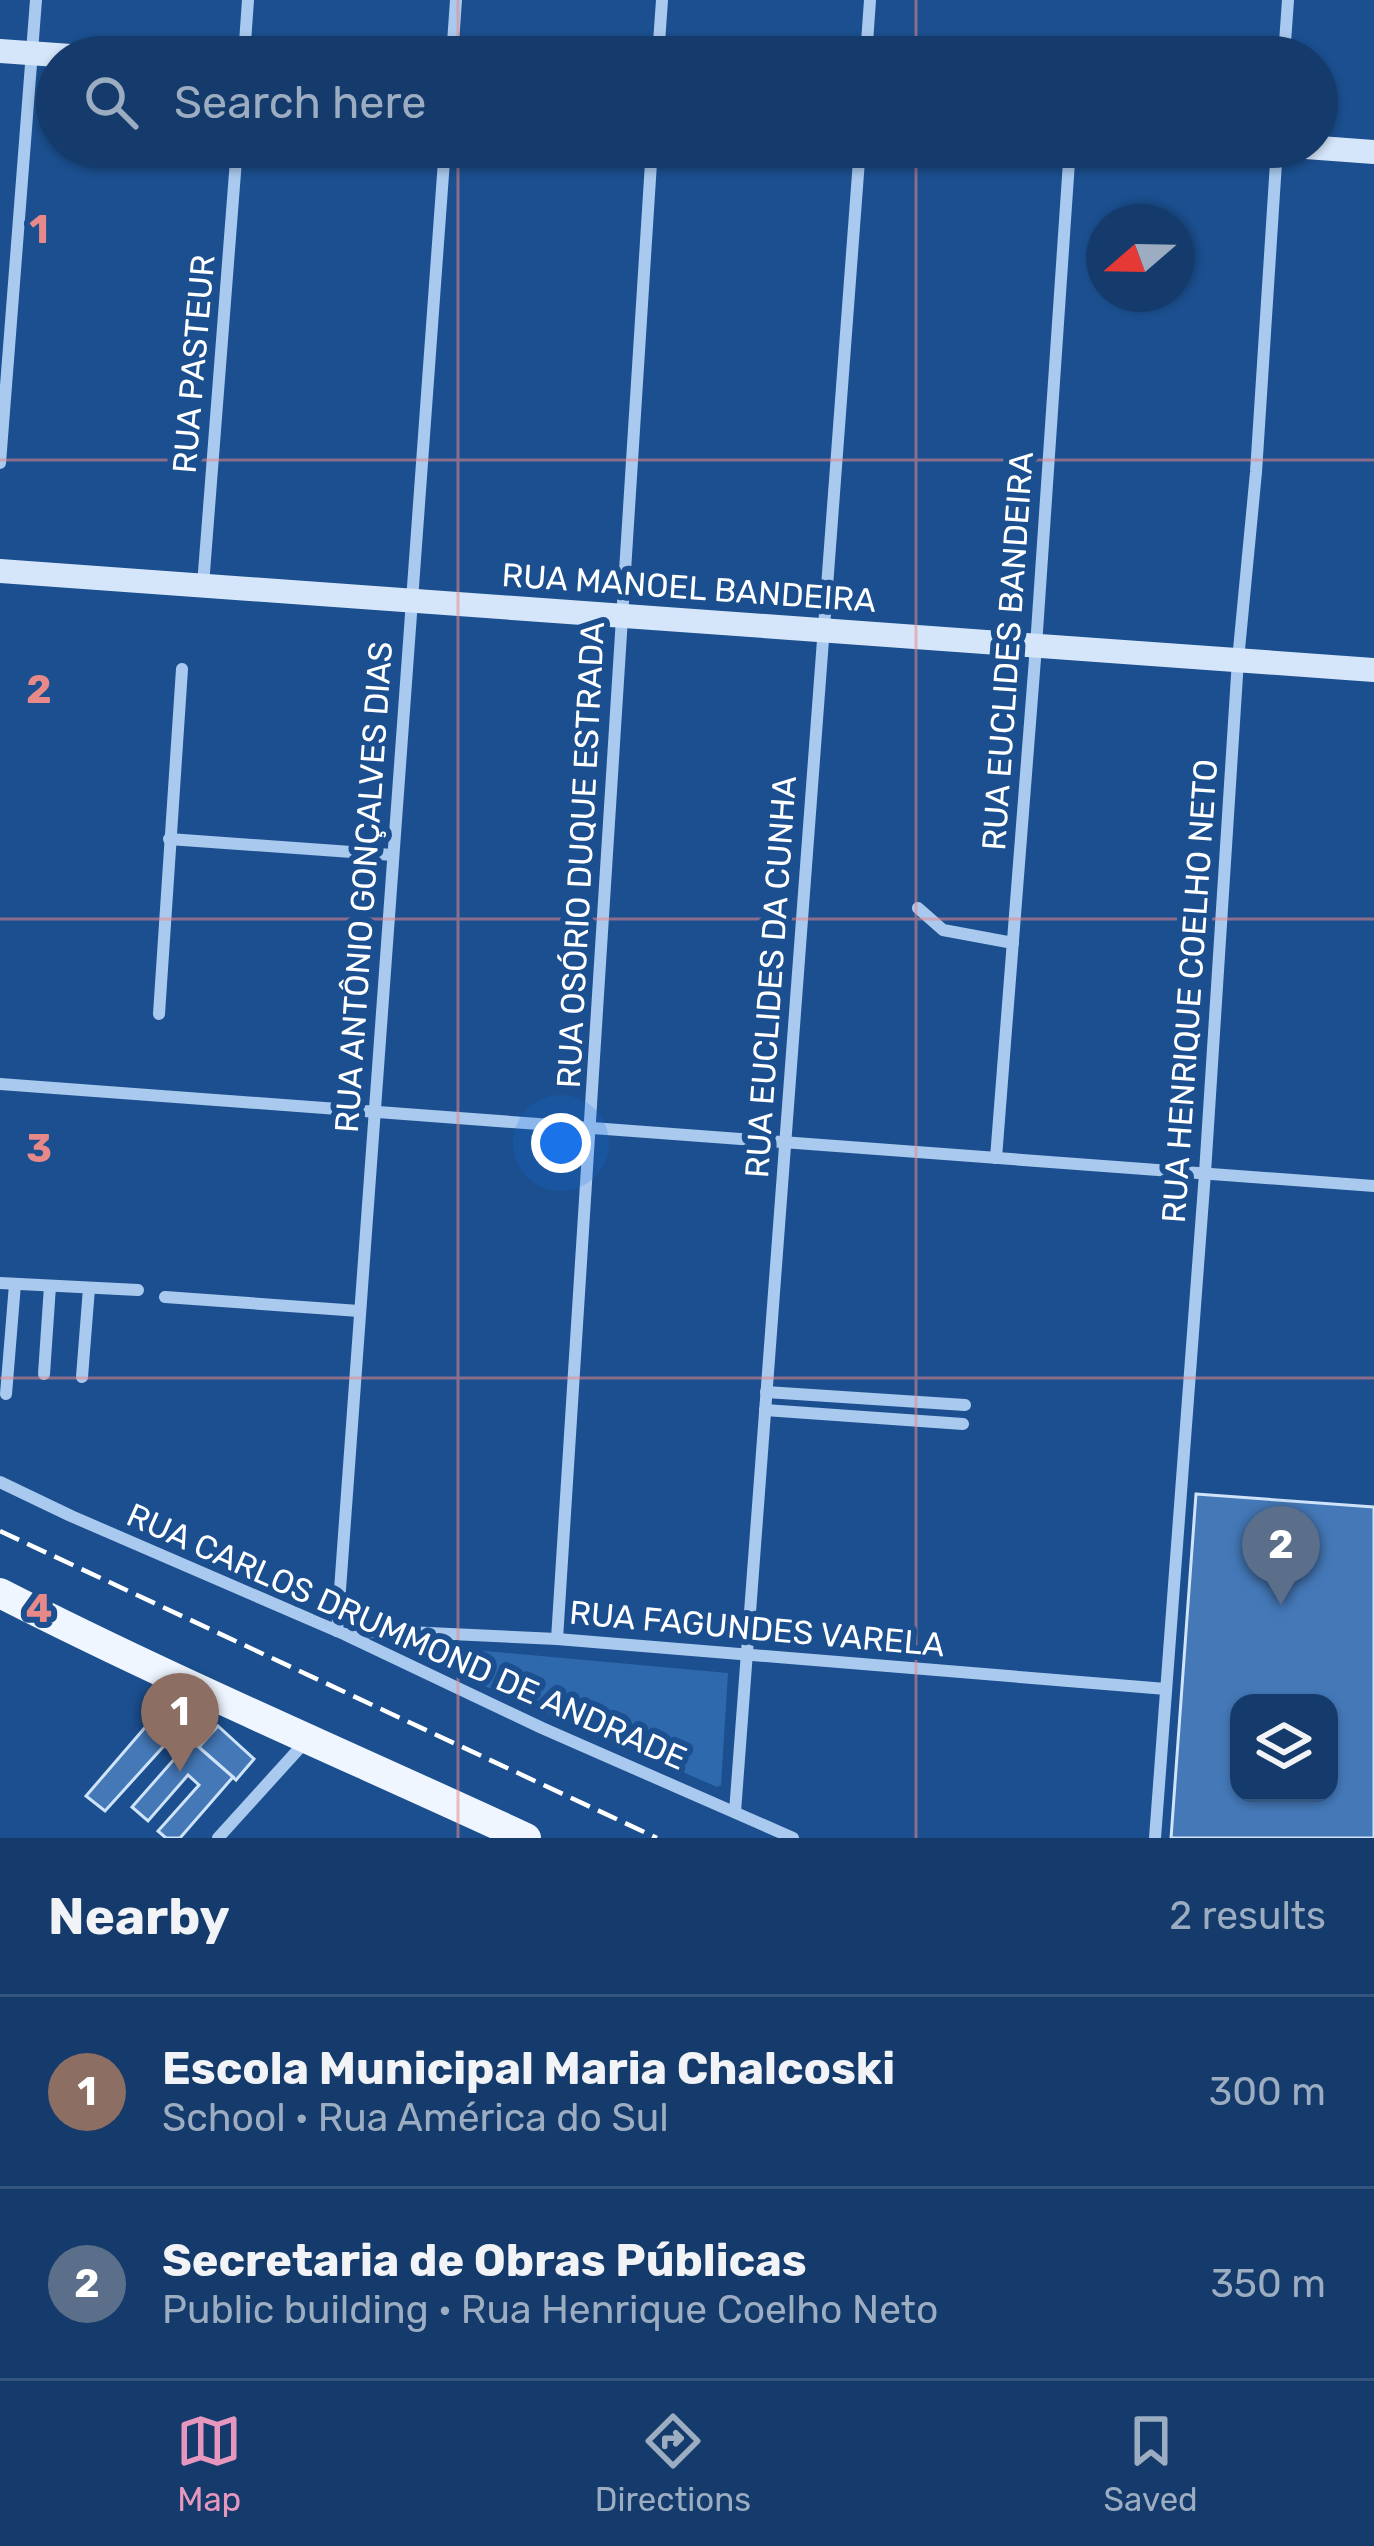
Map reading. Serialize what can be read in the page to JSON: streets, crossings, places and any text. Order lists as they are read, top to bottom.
{
  "streets": {
    "street": [
      "RUA PASTEUR",
      "RUA MANOEL BANDEIRA",
      "RUA EUCLIDES BANDEIRA",
      "RUA OSÓRIO DUQUE ESTRADA",
      "RUA ANTÔNIO GONÇALVES DIAS",
      "RUA EUCLIDES DA CUNHA",
      "RUA HENRIQUE COELHO NETO",
      "RUA FAGUNDES VARELA",
      "RUA CARLOS DRUMMOND DE ANDRADE"
    ]
  },
  "crossings": [
    ["RUA PASTEUR", "RUA MANOEL BANDEIRA"],
    ["RUA MANOEL BANDEIRA", "RUA EUCLIDES BANDEIRA"],
    ["RUA MANOEL BANDEIRA", "RUA OSÓRIO DUQUE ESTRADA"],
    ["RUA MANOEL BANDEIRA", "RUA ANTÔNIO GONÇALVES DIAS"],
    ["RUA MANOEL BANDEIRA", "RUA EUCLIDES DA CUNHA"],
    ["RUA MANOEL BANDEIRA", "RUA HENRIQUE COELHO NETO"],
    ["RUA OSÓRIO DUQUE ESTRADA", "RUA FAGUNDES VARELA"],
    ["RUA ANTÔNIO GONÇALVES DIAS", "RUA FAGUNDES VARELA"],
    ["RUA ANTÔNIO GONÇALVES DIAS", "RUA CARLOS DRUMMOND DE ANDRADE"],
    ["RUA EUCLIDES DA CUNHA", "RUA FAGUNDES VARELA"],
    ["RUA EUCLIDES DA CUNHA", "RUA CARLOS DRUMMOND DE ANDRADE"],
    ["RUA HENRIQUE COELHO NETO", "RUA FAGUNDES VARELA"],
    ["RUA FAGUNDES VARELA", "RUA CARLOS DRUMMOND DE ANDRADE"]
  ],
  "north": "left",
  "page": {
    "search": "Search here",
    "pins": ["2", "1"],
    "heading": ["Nearby", "2 results"],
    "list": [
      {
        "mark": "1",
        "name": "Escola Municipal Maria Chalcoski",
        "note": "School · Rua América do Sul",
        "value": "300 m"
      },
      {
        "mark": "2",
        "name": "Secretaria de Obras Públicas",
        "note": "Public building · Rua Henrique Coelho Neto",
        "value": "350 m"
      }
    ],
    "nav": ["Map", "Directions", "Saved"]
  },
  "grid": {
    "rows": [
      "1",
      "2",
      "3",
      "4"
    ]
  }
}
